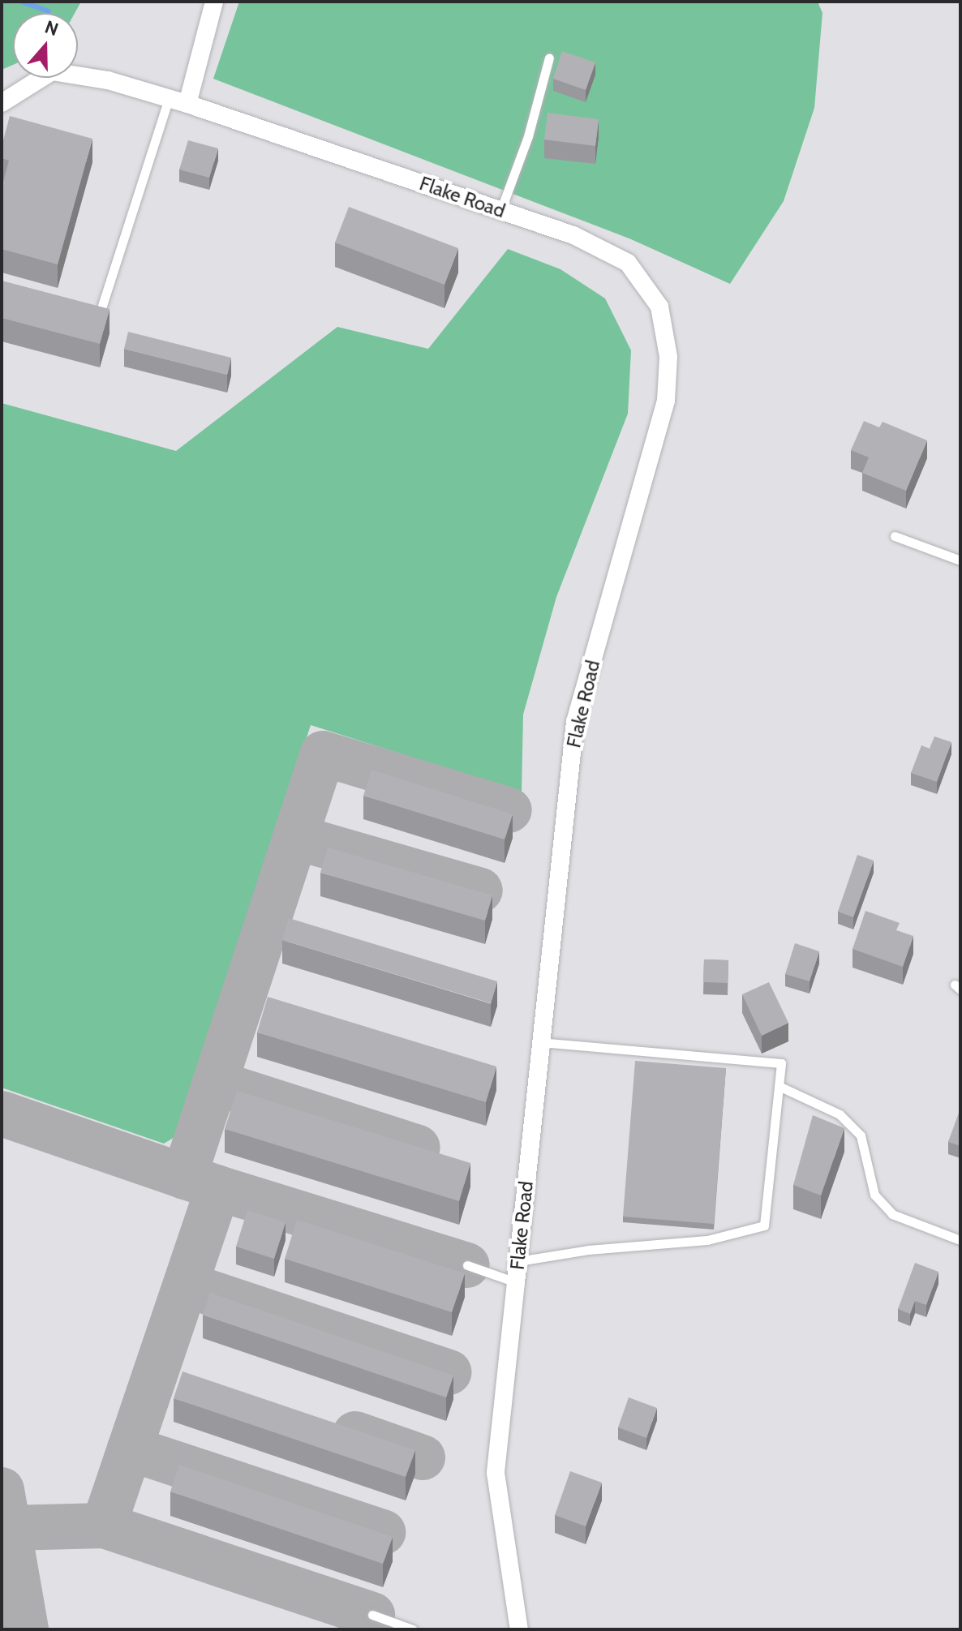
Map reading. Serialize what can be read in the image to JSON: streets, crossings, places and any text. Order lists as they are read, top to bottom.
{
  "streets": {
    "street": ["Flake Road"]
  },
  "north": "top"
}
